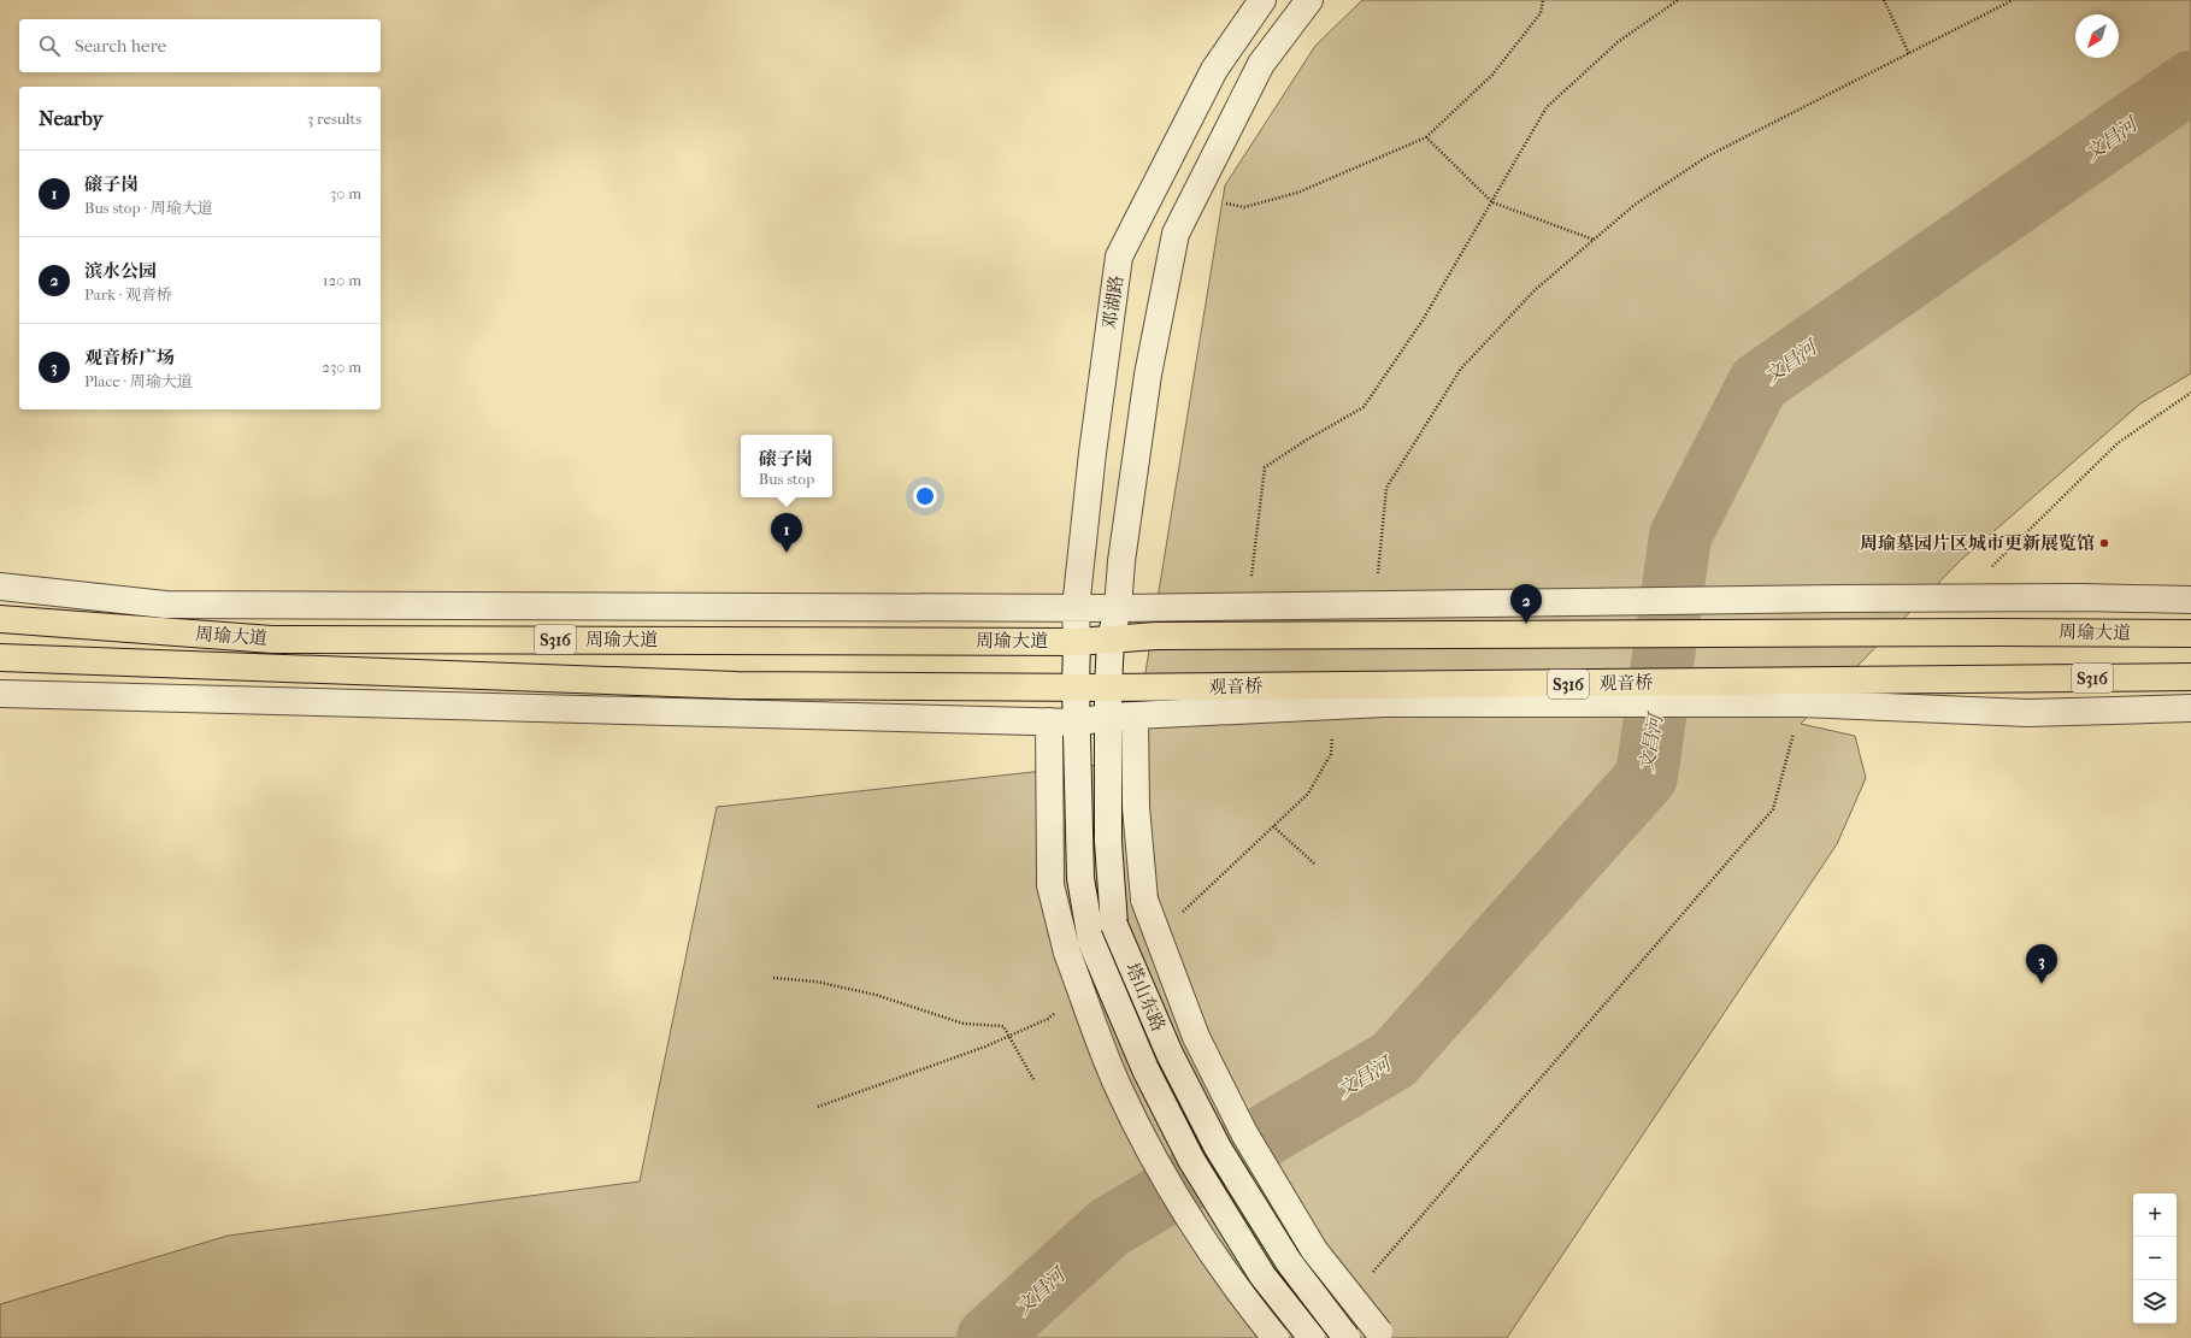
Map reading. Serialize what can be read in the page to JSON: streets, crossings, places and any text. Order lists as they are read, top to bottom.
{
  "streets": {
    "main road": ["周瑜大道", "S316", "观音桥"],
    "street": ["邓湖路", "塔山东路"]
  },
  "crossings": [
    ["邓湖路", "周瑜大道"],
    ["邓湖路", "塔山东路"],
    ["周瑜大道", "观音桥"],
    ["周瑜大道", "塔山东路"]
  ],
  "water": ["文昌河"],
  "places": ["周瑜墓园片区城市更新展览馆"],
  "north": "bottom left",
  "page": {
    "search": "Search here",
    "heading": ["Nearby", "3 results"],
    "list": [
      {
        "mark": "1",
        "name": "磙子岗",
        "note": "Bus stop · 周瑜大道",
        "value": "30 m"
      },
      {
        "mark": "2",
        "name": "滨水公园",
        "note": "Park · 观音桥",
        "value": "120 m"
      },
      {
        "mark": "3",
        "name": "观音桥广场",
        "note": "Place · 周瑜大道",
        "value": "230 m"
      }
    ],
    "popup": ["磙子岗", "Bus stop"],
    "pins": ["1", "2", "3"],
    "map_buttons": ["+", "−"]
  }
}
